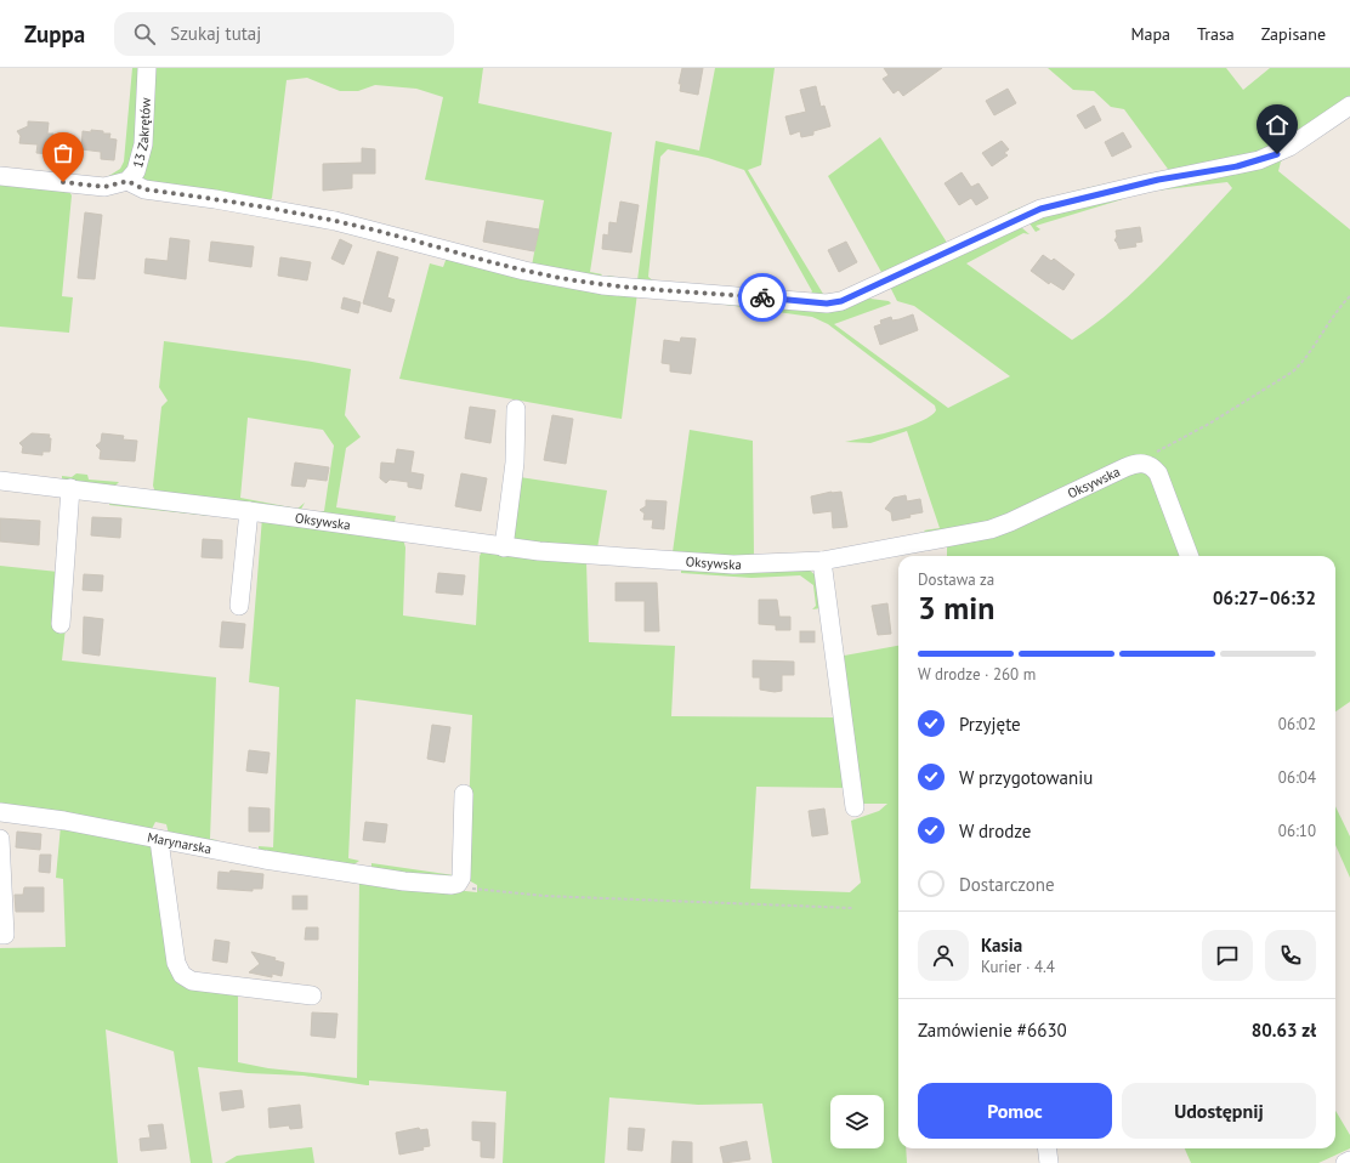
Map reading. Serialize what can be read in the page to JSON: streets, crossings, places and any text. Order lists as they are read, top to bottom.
{
  "streets": {
    "street": ["13 Zakrętów", "Oksywska", "Marynarska"]
  },
  "page": {
    "header": "Zuppa",
    "search": "Szukaj tutaj",
    "nav": ["Mapa", "Trasa", "Zapisane"],
    "heading": ["3 min", "Dostawa za", "06:27–06:32"],
    "panel": [
      "Kasia",
      "Kurier · 4.4",
      "Zamówienie #6630",
      "80.63 zł"
    ],
    "bar": "W drodze · 260 m",
    "list": [
      ["Przyjęte", "06:02"],
      ["W przygotowaniu", "06:04"],
      ["W drodze", "06:10"],
      "Dostarczone"
    ],
    "buttons": ["Pomoc", "Udostępnij"]
  }
}
